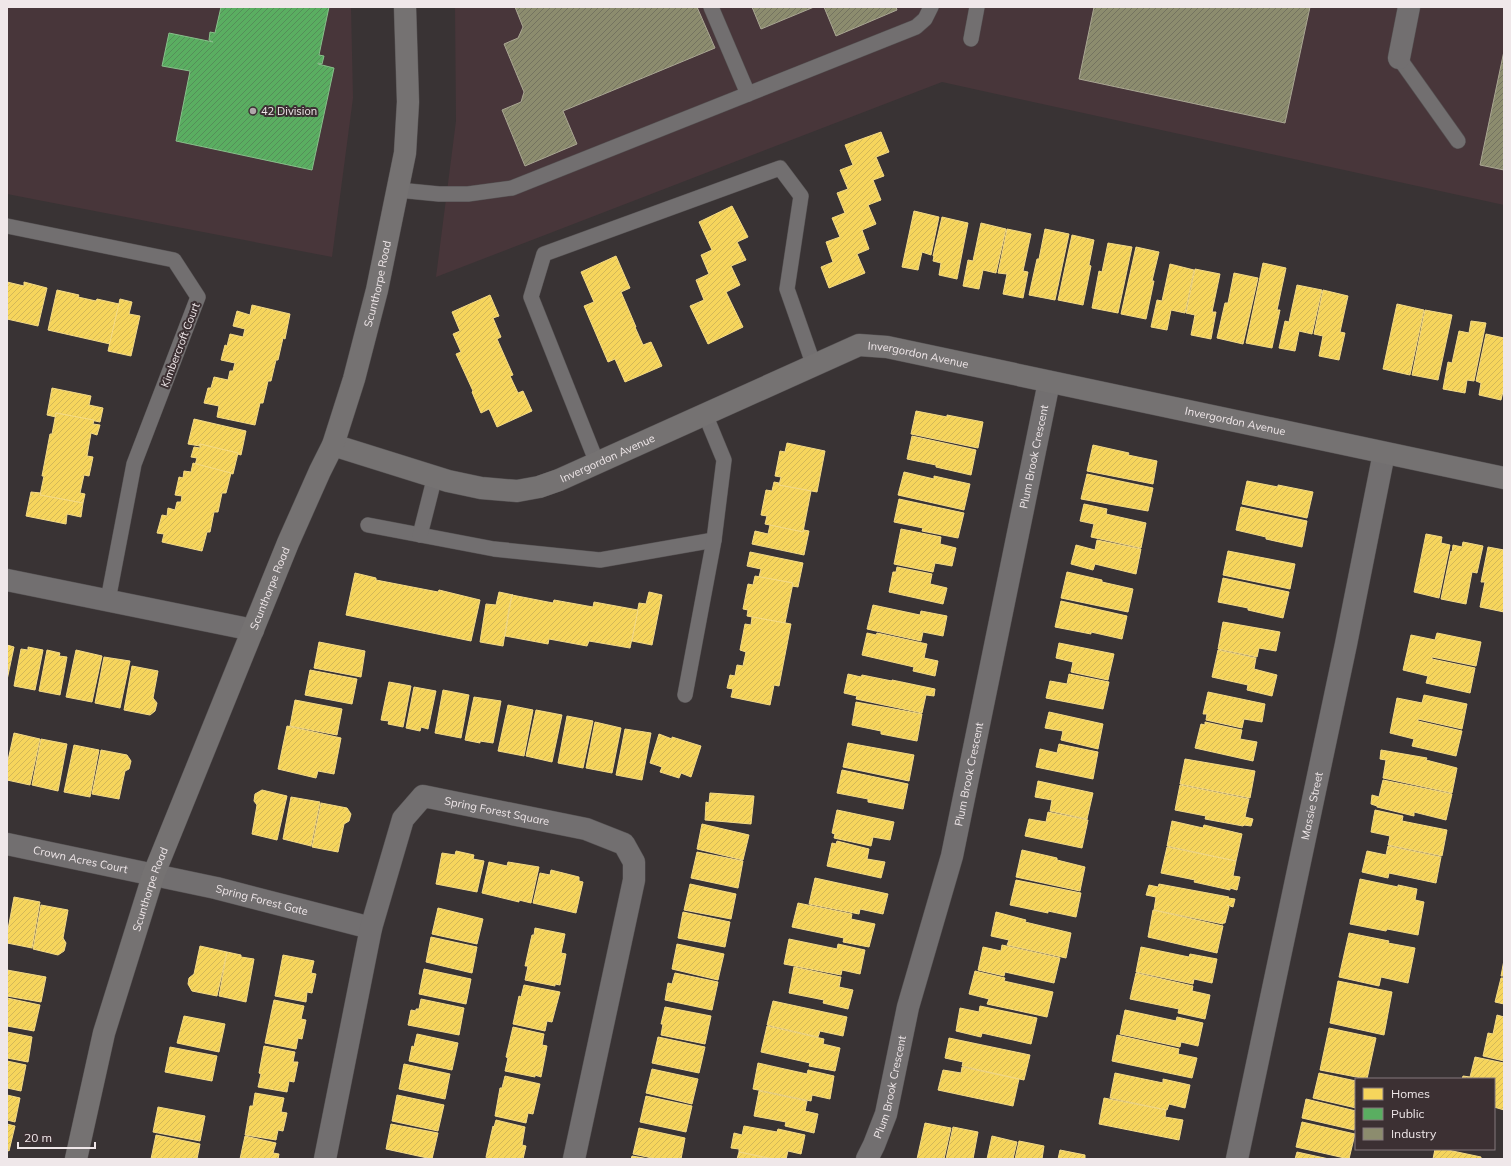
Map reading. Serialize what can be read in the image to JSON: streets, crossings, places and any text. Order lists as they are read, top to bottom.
{
  "streets": {
    "street": [
      "Scunthorpe Road",
      "Invergordon Avenue",
      "Plum Brook Crescent",
      "Massie Street",
      "Spring Forest Square",
      "Crown Acres Court",
      "Spring Forest Gate"
    ],
    "lane": ["Kimbercroft Court"]
  },
  "crossings": [
    ["Scunthorpe Road", "Invergordon Avenue"],
    ["Scunthorpe Road", "Crown Acres Court"],
    ["Scunthorpe Road", "Spring Forest Gate"],
    ["Invergordon Avenue", "Plum Brook Crescent"],
    ["Invergordon Avenue", "Massie Street"],
    ["Spring Forest Square", "Spring Forest Gate"],
    ["Crown Acres Court", "Spring Forest Gate"]
  ],
  "places": ["42 Division"],
  "legend": ["Homes", "Public", "Industry"],
  "scale_bar": "20 m"
}
